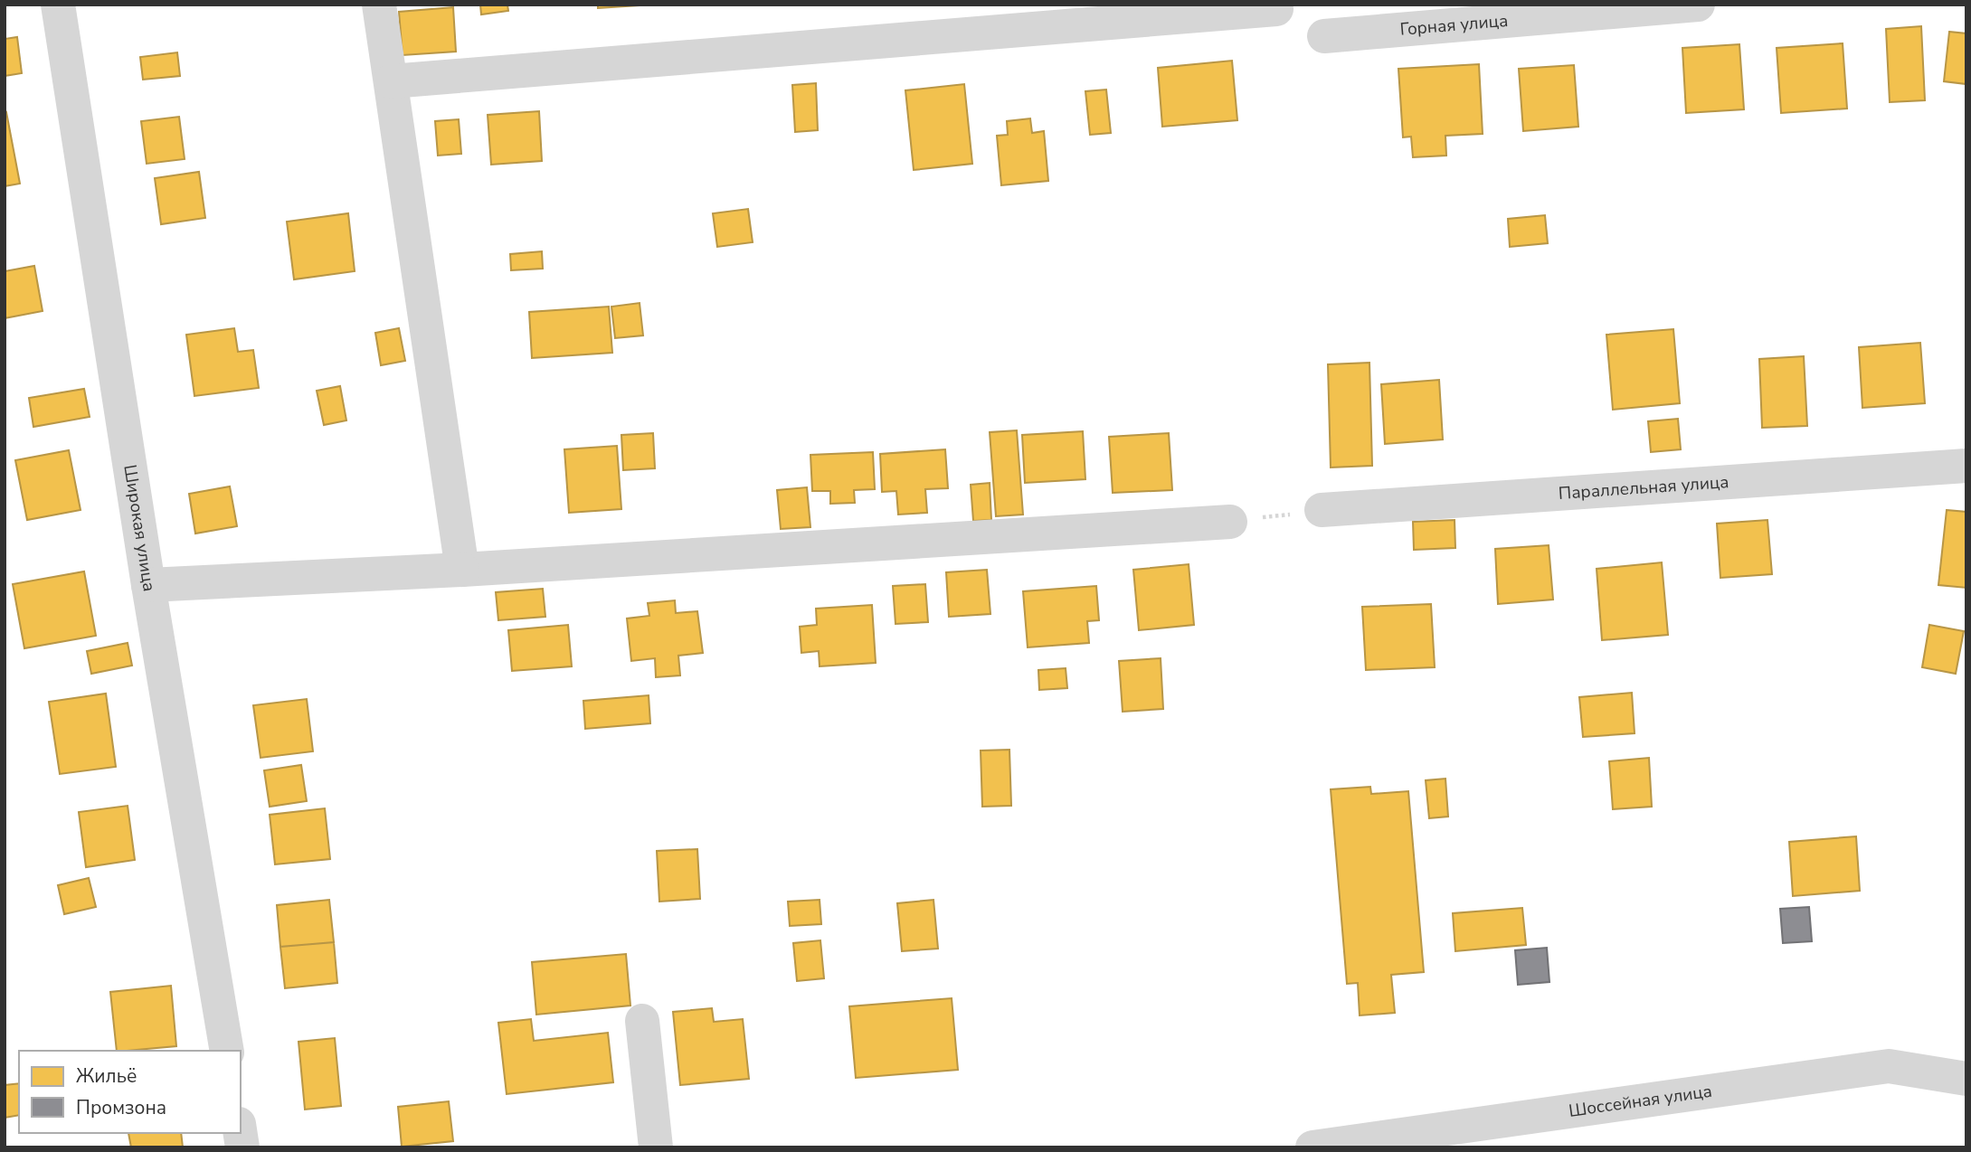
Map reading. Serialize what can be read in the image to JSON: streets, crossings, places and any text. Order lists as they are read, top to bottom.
{
  "streets": {
    "street": [
      "Горная улица",
      "Параллельная улица",
      "Широкая улица",
      "Шоссейная улица"
    ]
  },
  "legend": ["Жильё", "Промзона"]
}
